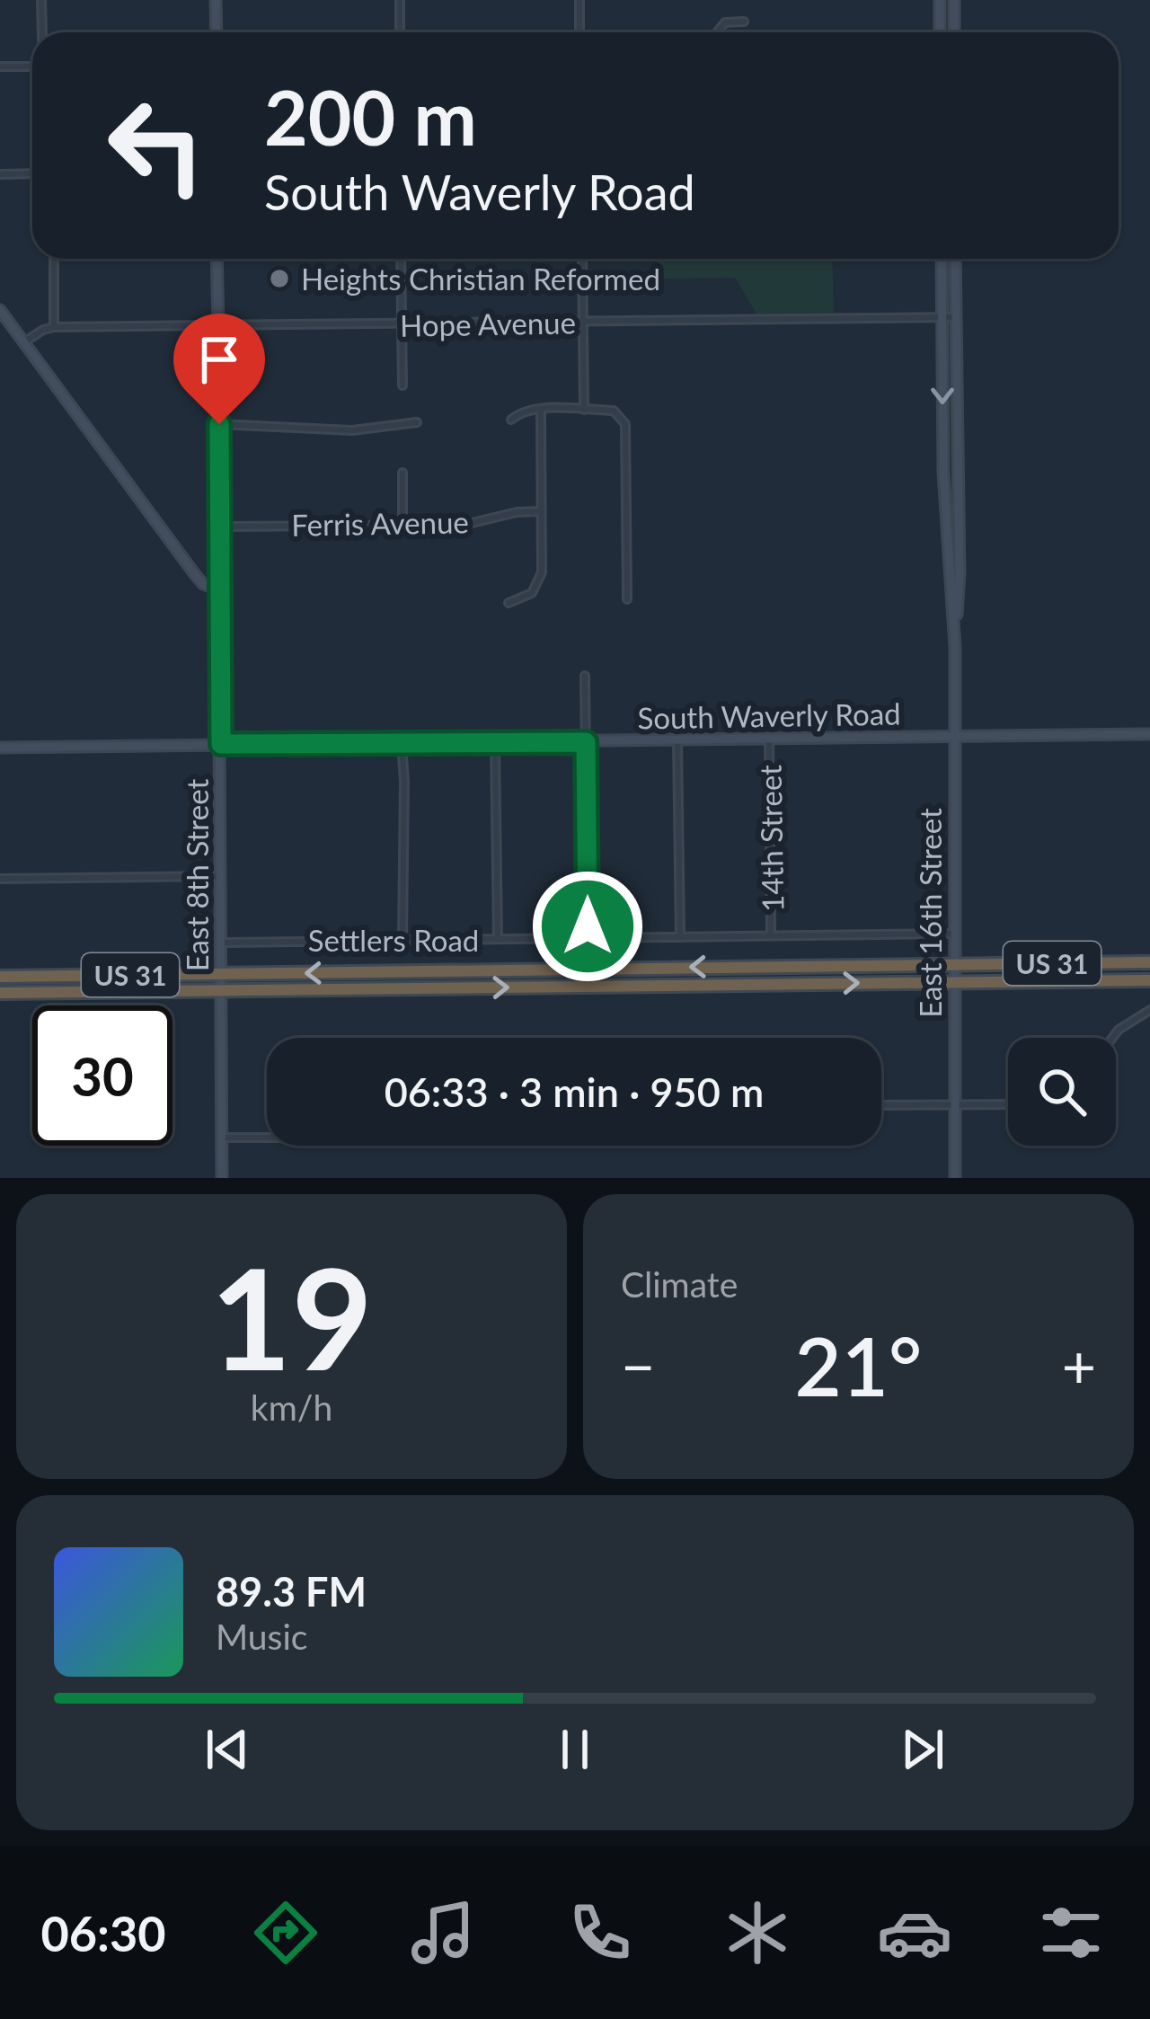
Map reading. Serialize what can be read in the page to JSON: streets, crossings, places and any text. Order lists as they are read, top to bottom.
{
  "streets": {
    "highway": ["US 31"],
    "main road": ["South Waverly Road", "East 8th Street", "East 16th Street"],
    "street": [
      "Hope Avenue",
      "Ferris Avenue",
      "14th Street",
      "Settlers Road"
    ]
  },
  "crossings": [
    ["Hope Avenue", "East 8th Street"],
    ["Hope Avenue", "East 16th Street"],
    ["Ferris Avenue", "East 8th Street"],
    ["South Waverly Road", "14th Street"],
    ["South Waverly Road", "East 8th Street"],
    ["South Waverly Road", "East 16th Street"],
    ["14th Street", "Settlers Road"],
    ["East 8th Street", "Settlers Road"],
    ["East 8th Street", "US 31"],
    ["East 16th Street", "Settlers Road"],
    ["East 16th Street", "US 31"]
  ],
  "places": ["Heights Christian Reformed"],
  "page": {
    "turn": ["200 m", "South Waverly Road"],
    "limit": "30",
    "trip": "06:33 · 3 min · 950 m",
    "tile": [
      ["19", "km/h"],
      "Climate"
    ],
    "heat": ["−", "21°", "+"],
    "song": ["89.3 FM", "Music"],
    "tabs": "06:30"
  }
}
